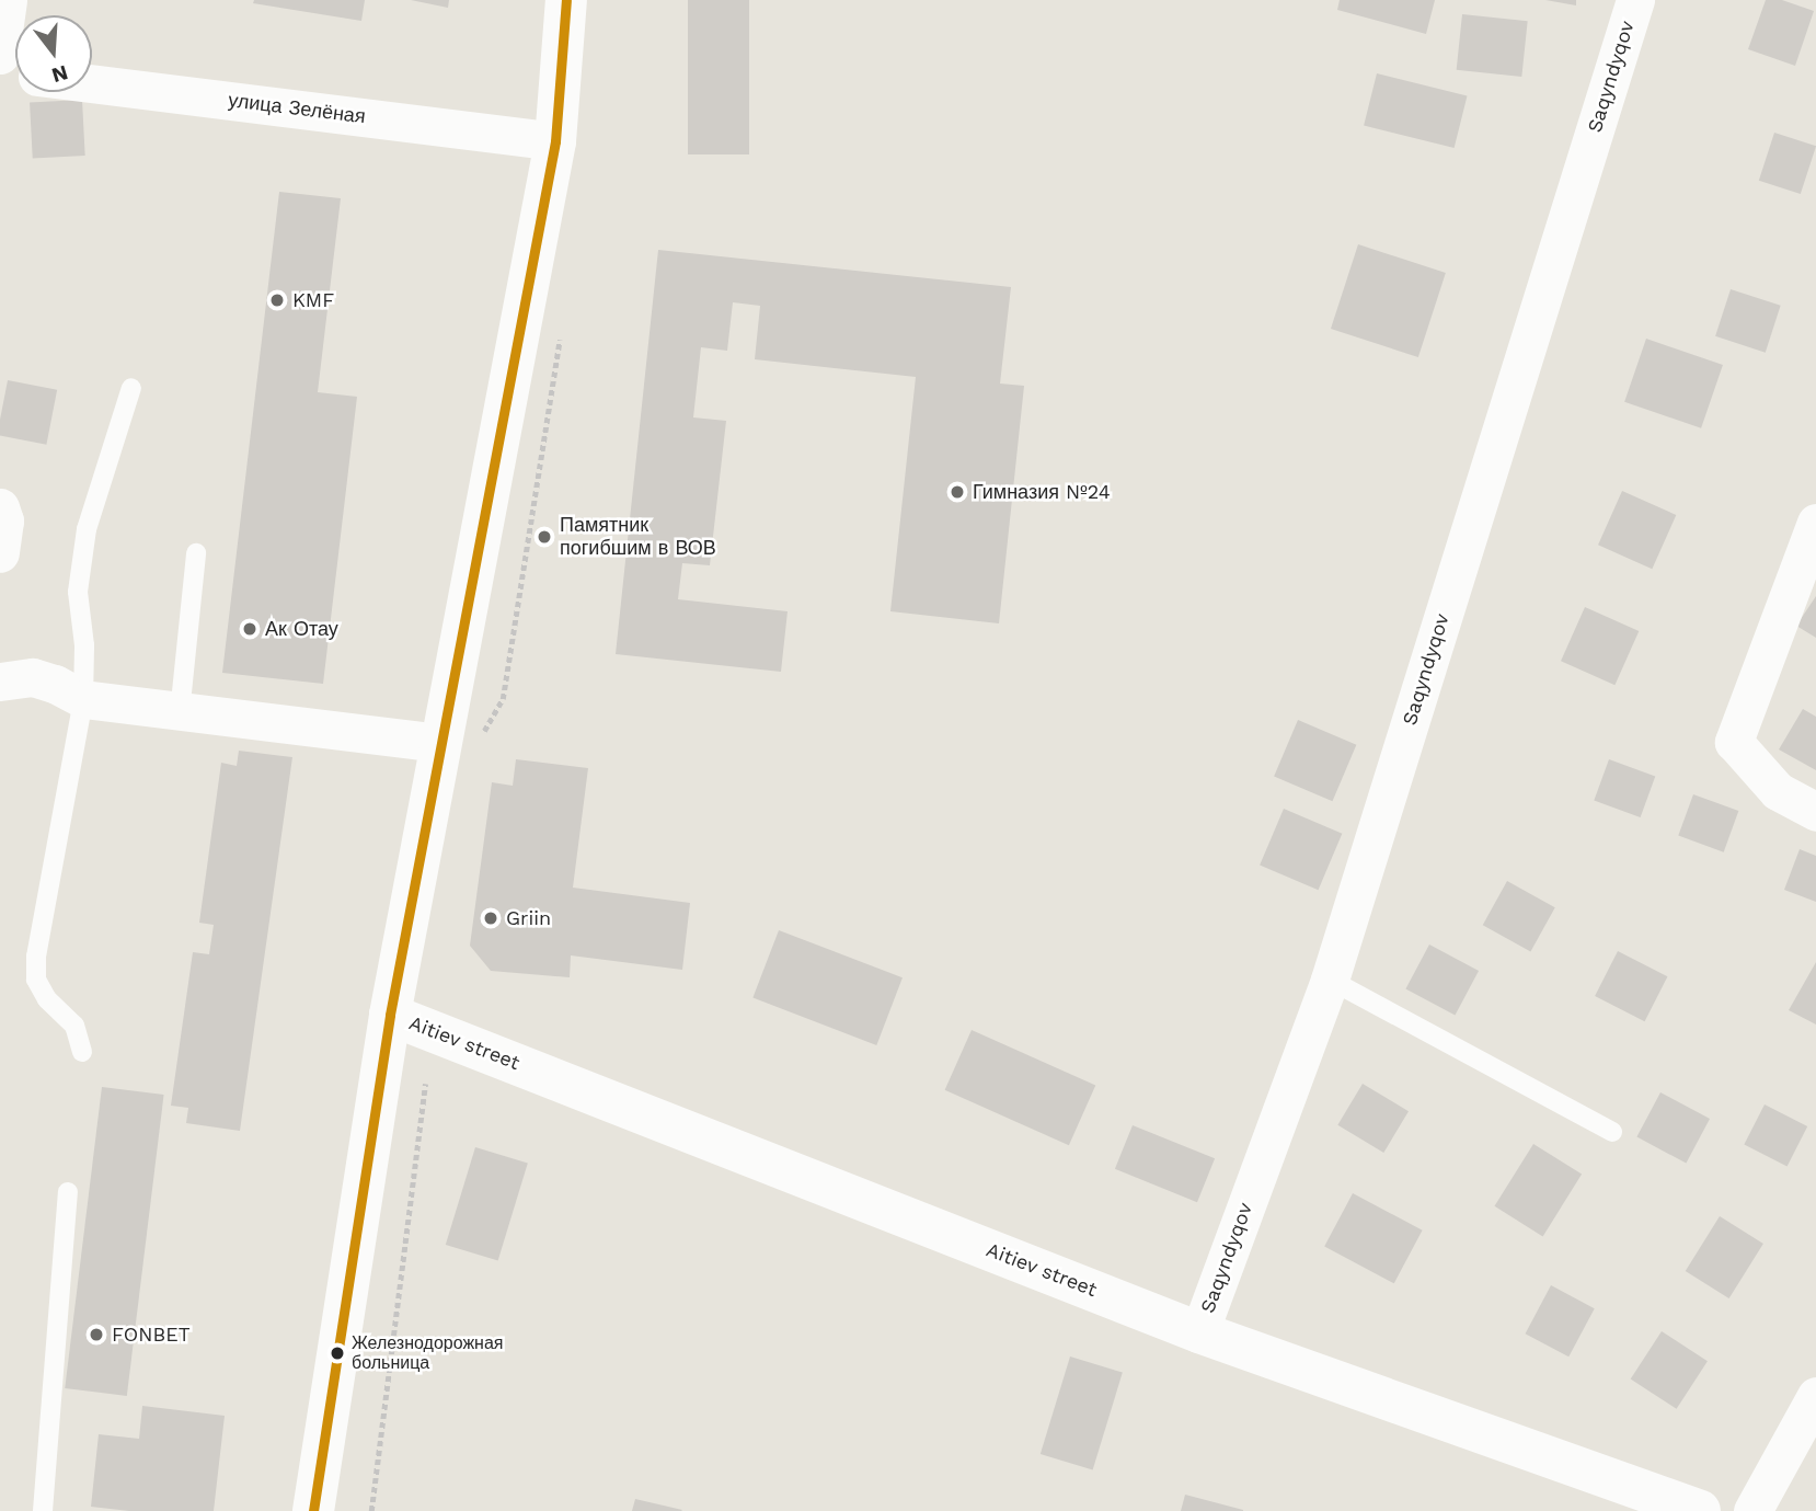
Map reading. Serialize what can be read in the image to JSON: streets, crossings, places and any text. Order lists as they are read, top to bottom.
{
  "streets": {
    "main road": ["Aitiev street"],
    "street": ["Saqyndyqov", "улица Зелёная"]
  },
  "crossings": [
    ["Saqyndyqov", "Aitiev street"]
  ],
  "places": [
    "KMF",
    "Гимназия №24",
    "Памятник погибшим в ВОВ",
    "Ак Отау",
    "Griin",
    "FONBET",
    "Железнодорожная больница"
  ],
  "north": "bottom"
}
